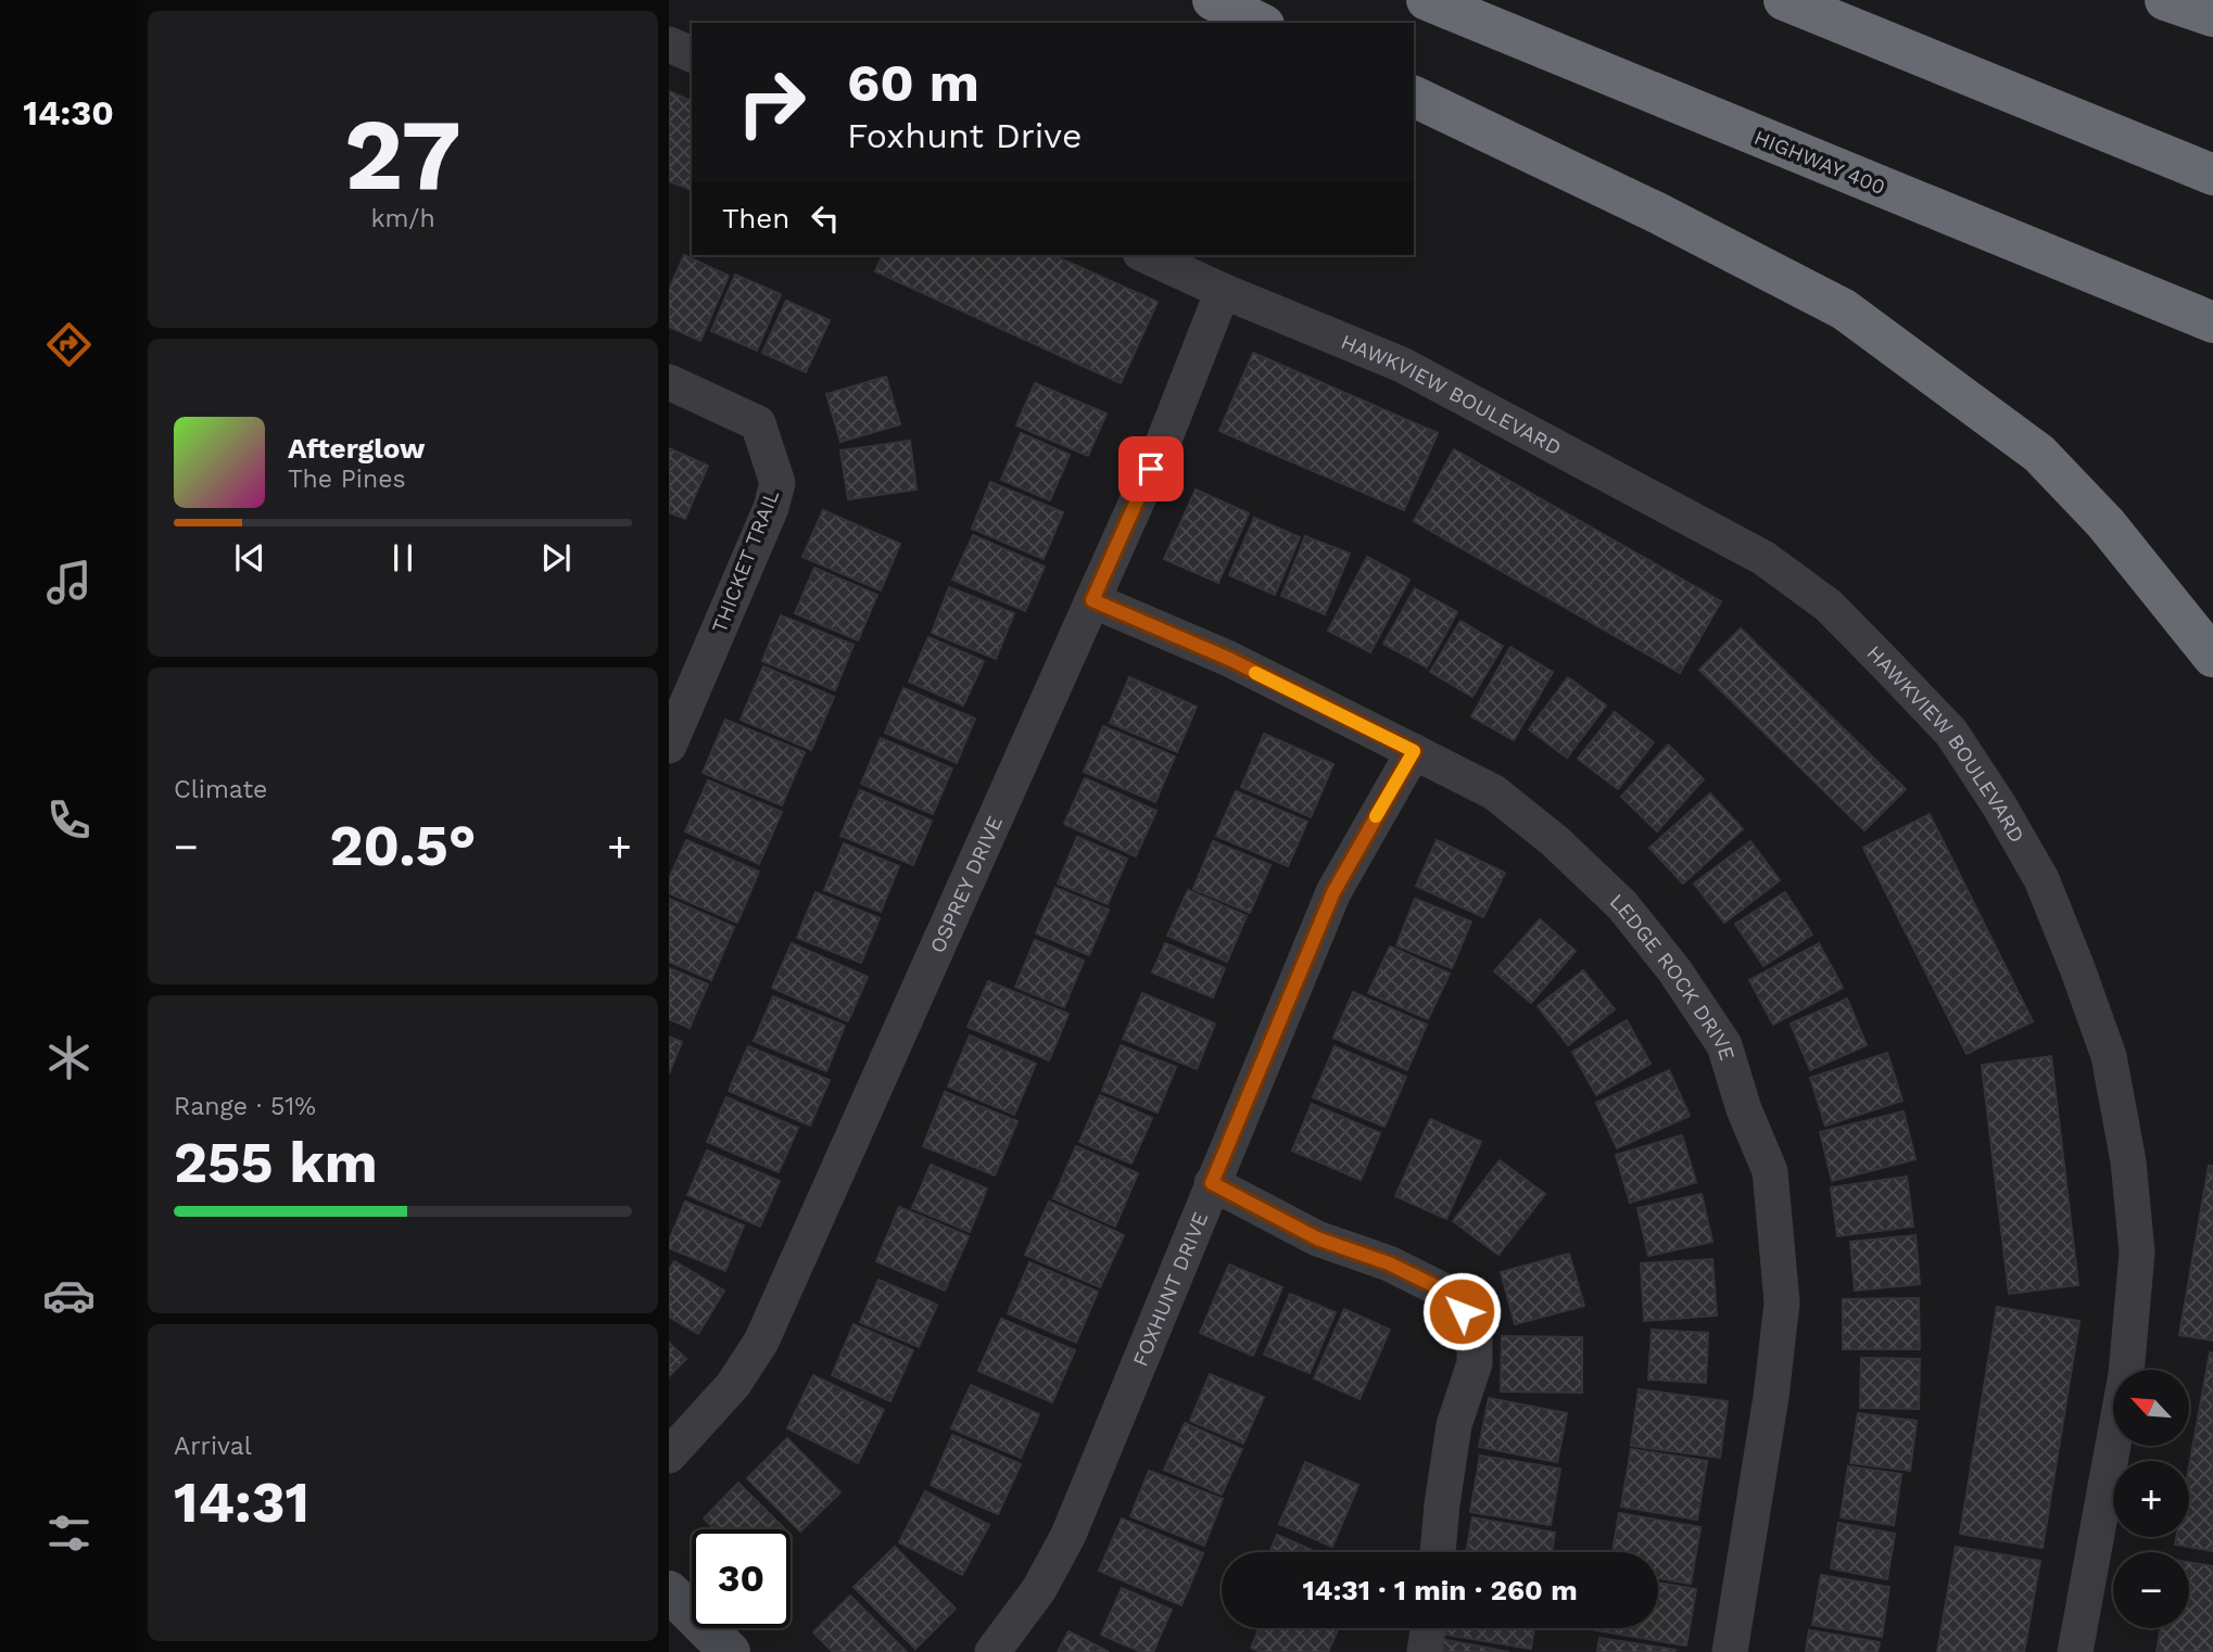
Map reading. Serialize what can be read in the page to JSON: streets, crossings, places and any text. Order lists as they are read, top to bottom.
{
  "streets": {
    "highway": ["HIGHWAY 400"],
    "street": [
      "HAWKVIEW BOULEVARD",
      "THICKET TRAIL",
      "OSPREY DRIVE",
      "LEDGE ROCK DRIVE",
      "FOXHUNT DRIVE"
    ]
  },
  "crossings": [
    ["HAWKVIEW BOULEVARD", "OSPREY DRIVE"],
    ["OSPREY DRIVE", "LEDGE ROCK DRIVE"],
    ["LEDGE ROCK DRIVE", "FOXHUNT DRIVE"]
  ],
  "north": "top left",
  "page": {
    "tabs": "14:30",
    "tile": [
      ["27", "km/h"],
      "Climate",
      ["Range · 51%", "255 km"],
      ["Arrival", "14:31"]
    ],
    "turn": ["60 m", "Foxhunt Drive"],
    "then": "Then",
    "song": ["Afterglow", "The Pines"],
    "heat": ["−", "20.5°", "+"],
    "map_buttons": ["+", "−"],
    "limit": "30",
    "trip": "14:31 · 1 min · 260 m"
  }
}
